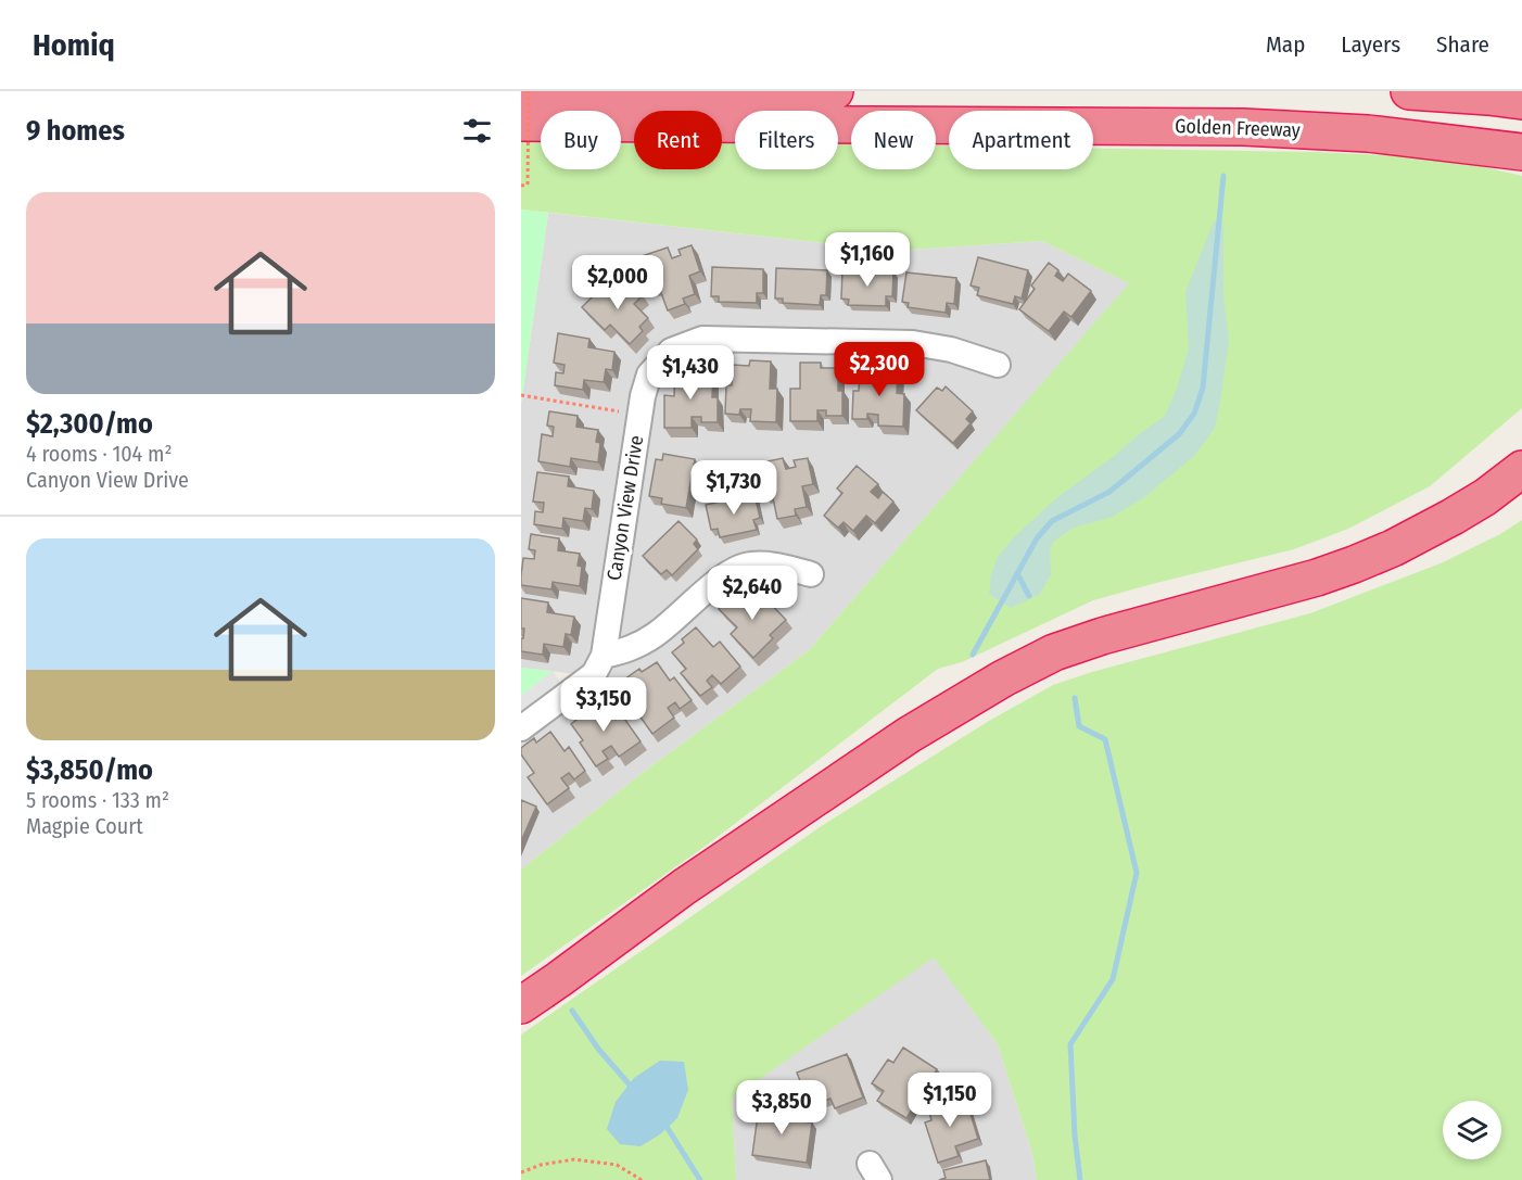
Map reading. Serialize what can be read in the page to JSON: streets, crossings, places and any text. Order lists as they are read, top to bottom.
{
  "streets": {
    "highway": ["Golden Freeway"],
    "street": ["Canyon View Drive"]
  },
  "page": {
    "header": "Homiq",
    "nav": ["Map", "Layers", "Share"],
    "heading": "9 homes",
    "chip": [
      "Buy",
      "Rent",
      "Filters",
      "New",
      "Apartment"
    ],
    "list": [
      {
        "name": "$2,300/mo",
        "note": "4 rooms · 104 m² · Canyon View Drive"
      },
      {
        "name": "$3,850/mo",
        "note": "5 rooms · 133 m² · Magpie Court"
      }
    ],
    "price": [
      "$1,160",
      "$2,000",
      "$2,300",
      "$1,430",
      "$1,730",
      "$2,640",
      "$3,150",
      "$1,150",
      "$3,850"
    ]
  }
}
